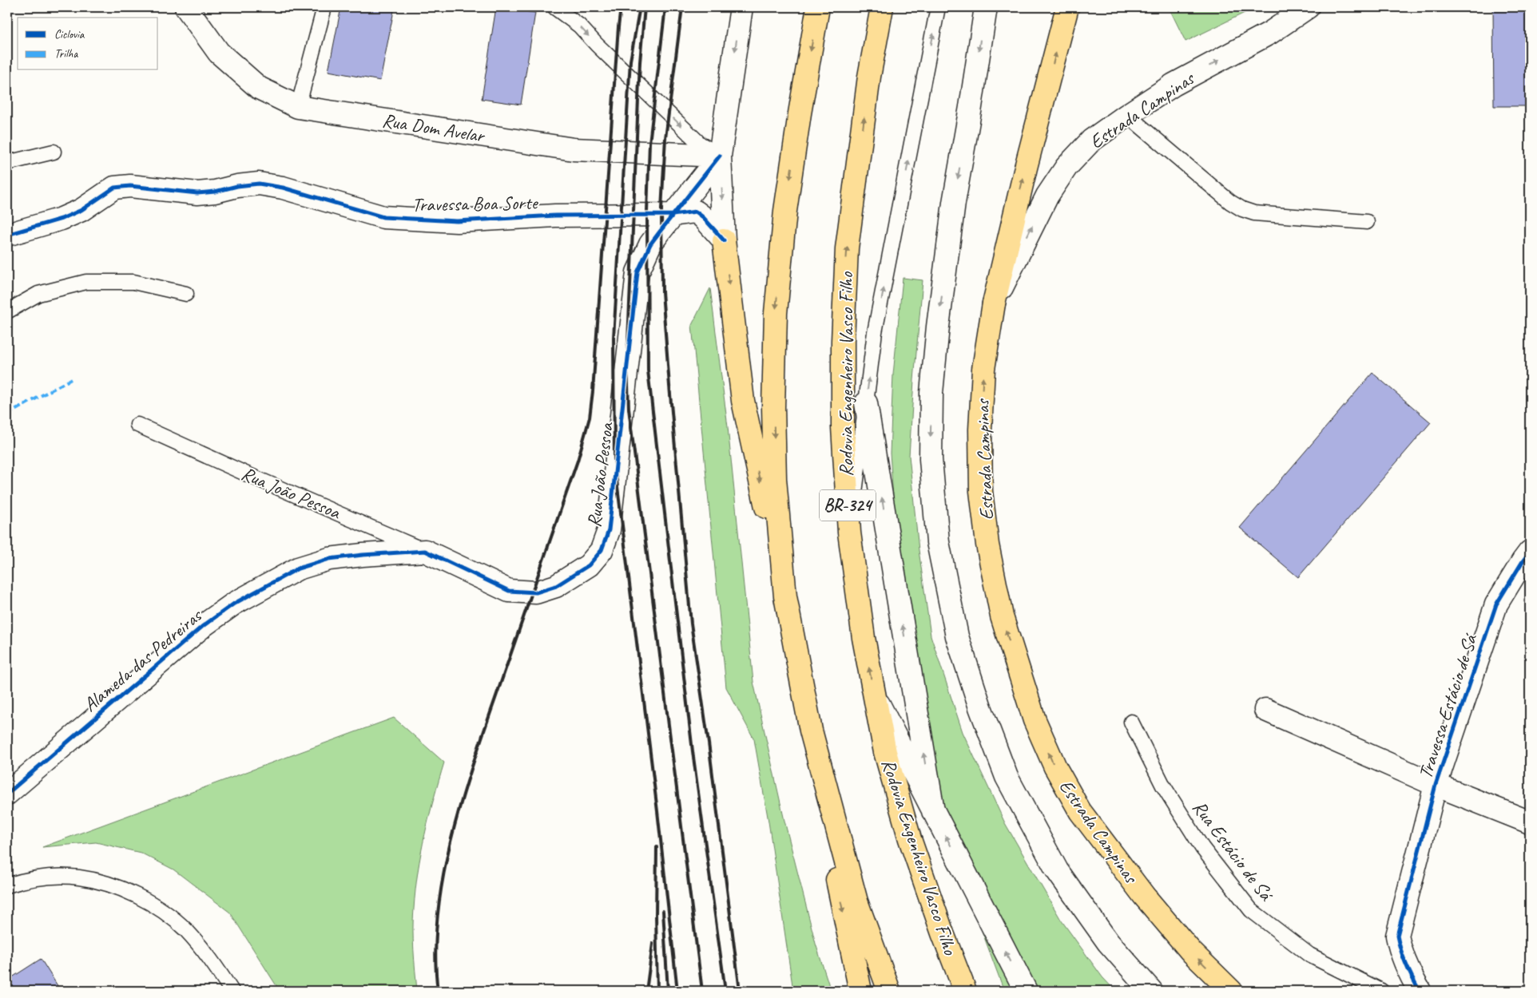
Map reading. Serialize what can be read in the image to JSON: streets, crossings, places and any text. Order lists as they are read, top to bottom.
{
  "streets": {
    "main road": ["Estrada Campinas", "Rodovia Engenheiro Vasco Filho", "BR-324"],
    "street": [
      "Rua Dom Avelar",
      "Travessa Boa Sorte",
      "Rua João Pessoa",
      "Alameda das Pedreiras",
      "Travessa Estácio de Sá"
    ],
    "lane": ["Rua Estácio de Sá"]
  },
  "crossings": [
    ["Rua Dom Avelar", "Rua João Pessoa"],
    ["Travessa Boa Sorte", "Rua João Pessoa"],
    ["Rua João Pessoa", "Alameda das Pedreiras"]
  ],
  "legend": ["Ciclovia", "Trilha"]
}
